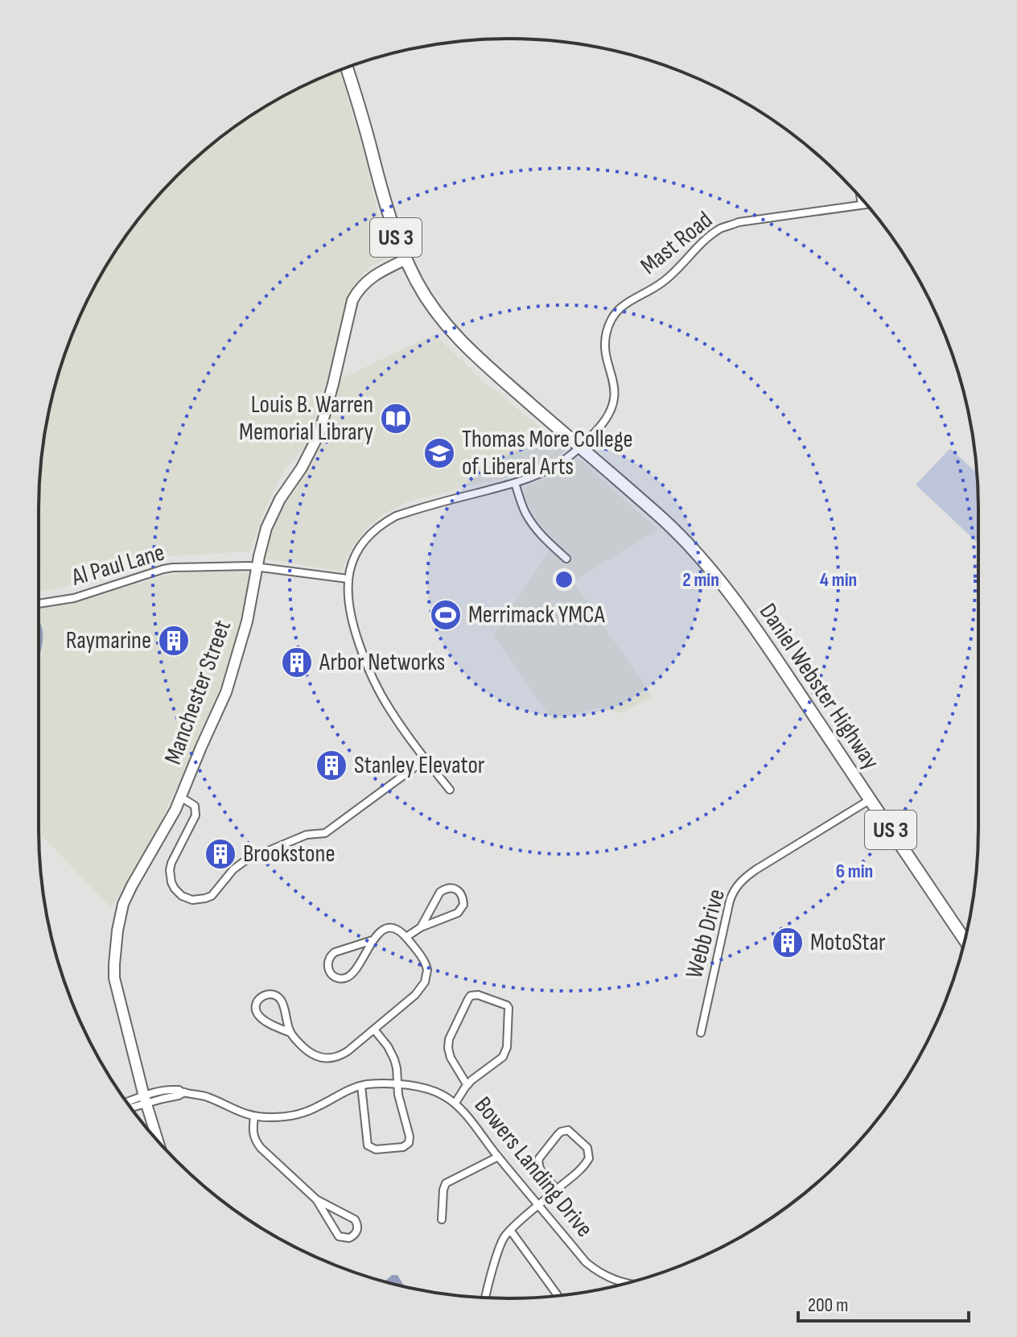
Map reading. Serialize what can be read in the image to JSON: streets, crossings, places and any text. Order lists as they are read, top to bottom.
{
  "streets": {
    "main road": ["US 3", "Daniel Webster Highway"],
    "street": [
      "Mast Road",
      "Al Paul Lane",
      "Manchester Street",
      "Webb Drive",
      "Bowers Landing Drive"
    ]
  },
  "crossings": [
    ["Mast Road", "Al Paul Lane"],
    ["Mast Road", "Daniel Webster Highway"],
    ["Al Paul Lane", "Manchester Street"],
    ["Daniel Webster Highway", "Manchester Street"],
    ["Daniel Webster Highway", "Webb Drive"],
    ["Manchester Street", "Bowers Landing Drive"]
  ],
  "places": {
    "library": ["Louis B. Warren Memorial Library"],
    "school or university": ["Thomas More College of Liberal Arts"],
    "sports": ["Merrimack YMCA"],
    "building": [
      "Raymarine",
      "Arbor Networks",
      "Stanley Elevator",
      "Brookstone",
      "MotoStar"
    ]
  },
  "scale_bar": "200 m",
  "rings": ["2 min", "4 min", "6 min"]
}
